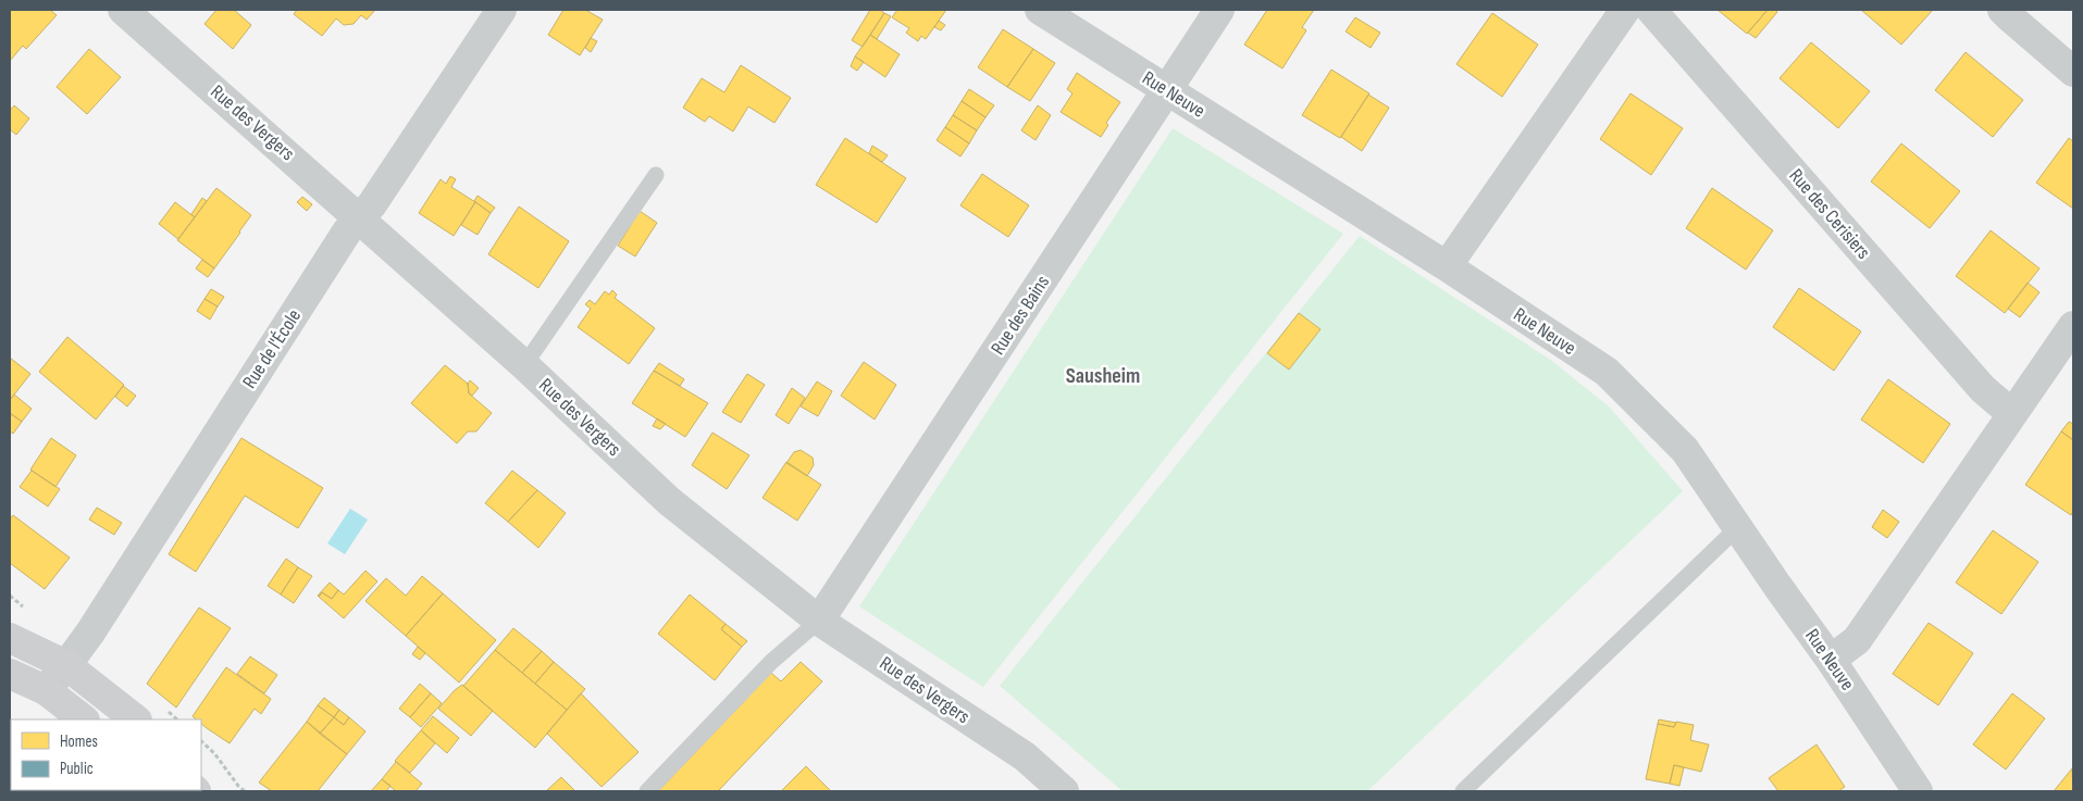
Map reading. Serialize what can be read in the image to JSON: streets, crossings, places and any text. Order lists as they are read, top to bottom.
{
  "streets": {
    "street": [
      "Rue Neuve",
      "Rue des Vergers",
      "Rue des Cerisiers",
      "Rue des Bains",
      "Rue de l'École"
    ]
  },
  "crossings": [
    ["Rue Neuve", "Rue des Bains"],
    ["Rue des Vergers", "Rue des Bains"],
    ["Rue des Vergers", "Rue de l'École"]
  ],
  "districts": ["Sausheim"],
  "legend": ["Homes", "Public"]
}
